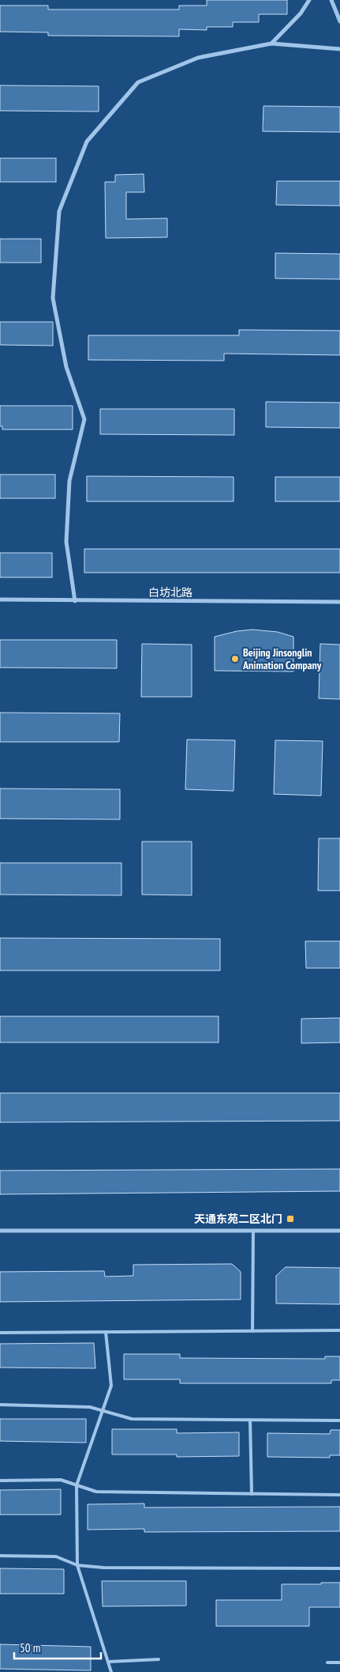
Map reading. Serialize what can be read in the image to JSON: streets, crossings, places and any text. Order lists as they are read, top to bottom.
{
  "streets": {
    "street": ["白坊北路"]
  },
  "places": {
    "other": ["Beijing Jinsonglin Animation Company"],
    "transit": ["天通东苑二区北门"]
  },
  "scale_bar": "50 m"
}
